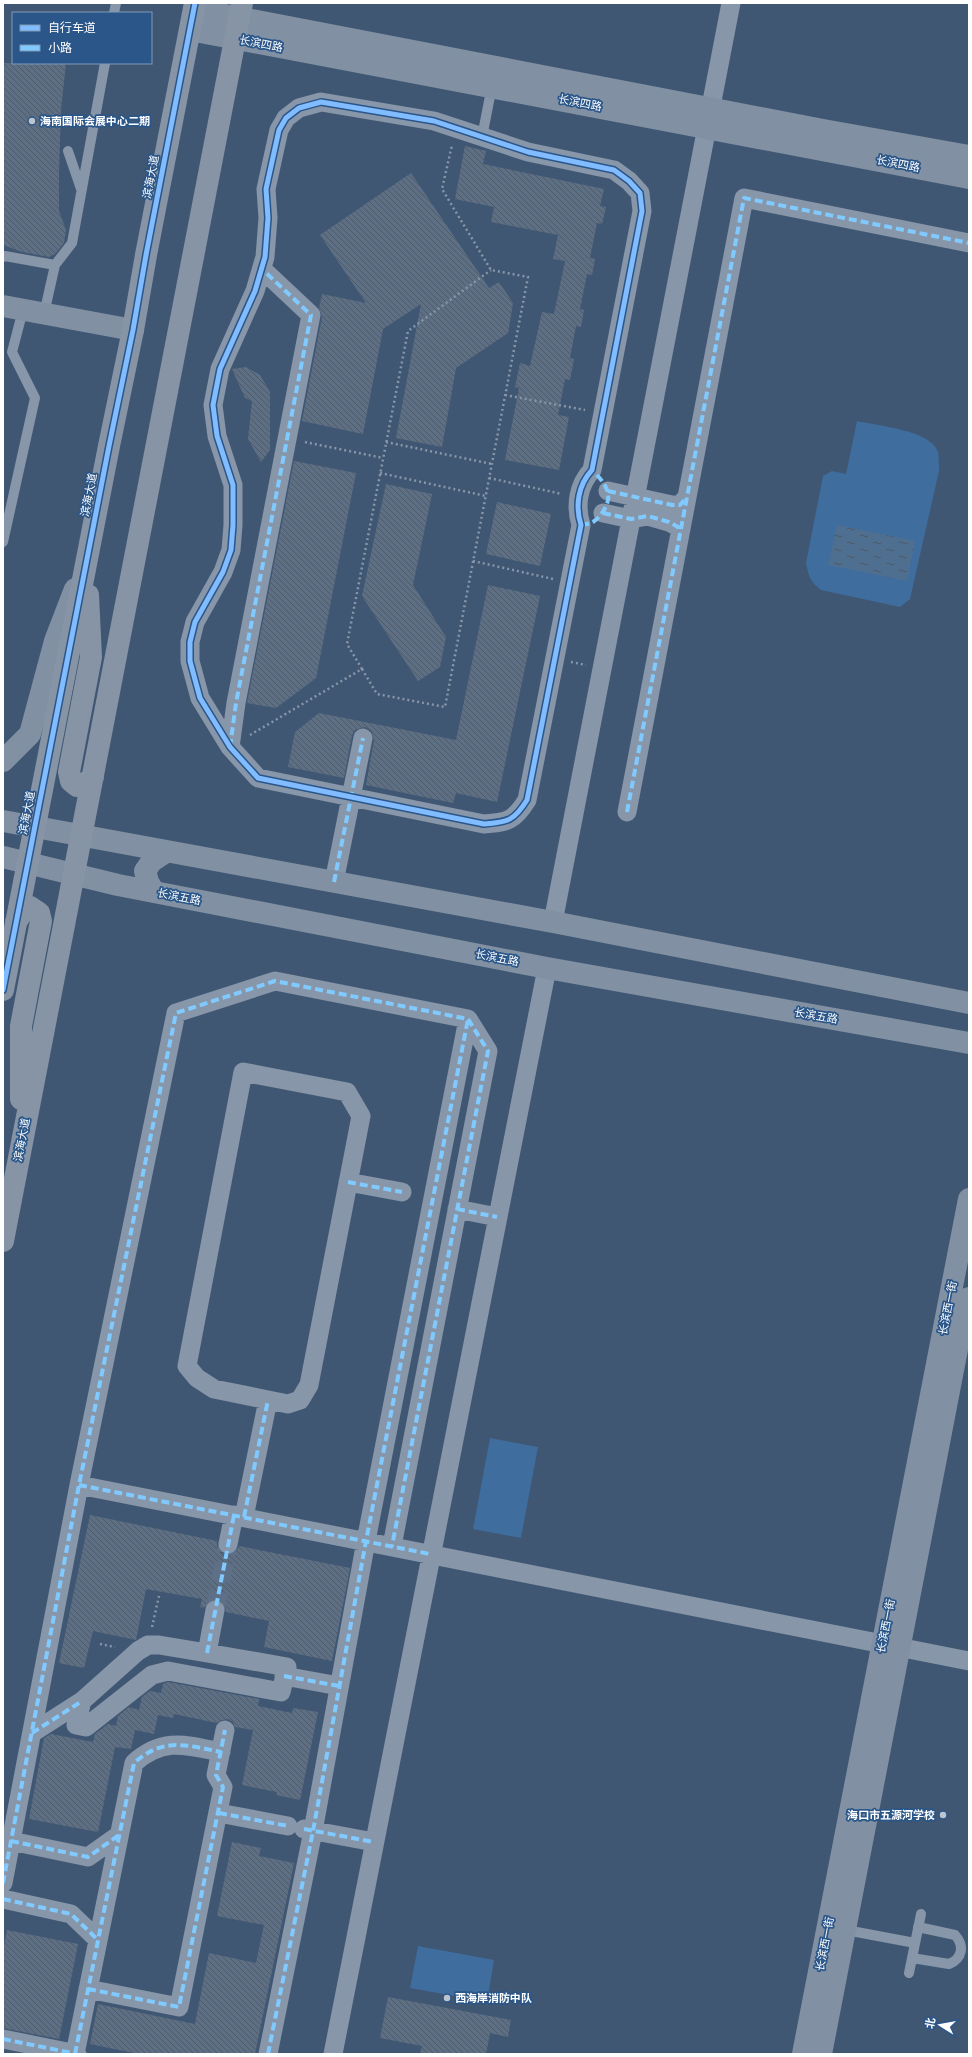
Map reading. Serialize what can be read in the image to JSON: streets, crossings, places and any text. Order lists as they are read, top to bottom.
{
  "streets": {
    "highway": ["滨海大道"],
    "main road": ["长滨四路", "长滨五路", "长滨西一街"]
  },
  "crossings": [
    ["长滨四路", "滨海大道"],
    ["滨海大道", "长滨五路"]
  ],
  "places": ["海南国际会展中心二期", "海口市五源河学校", "西海岸消防中队"],
  "legend": ["自行车道", "小路"],
  "north": "left"
}
